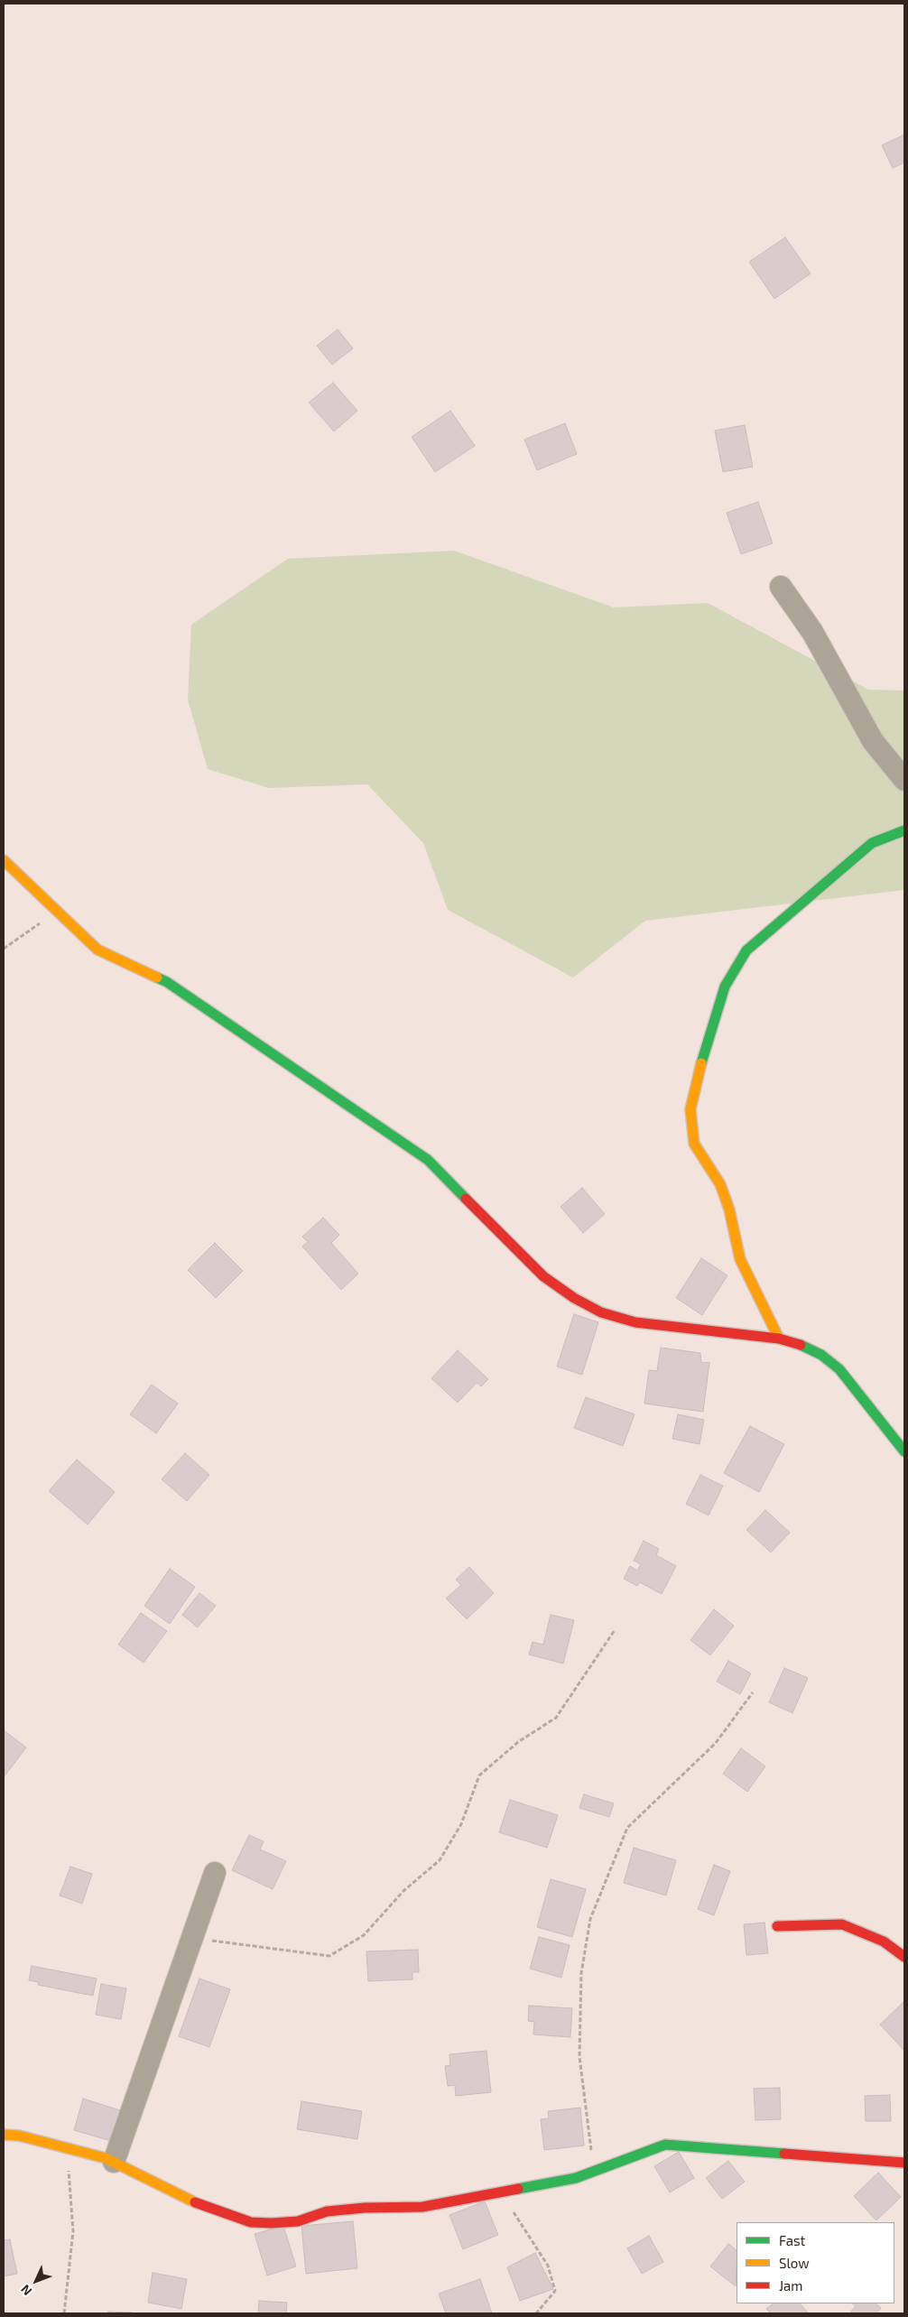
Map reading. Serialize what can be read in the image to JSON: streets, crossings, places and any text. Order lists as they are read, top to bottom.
{
  "legend": ["Fast", "Slow", "Jam"],
  "north": "bottom left"
}
